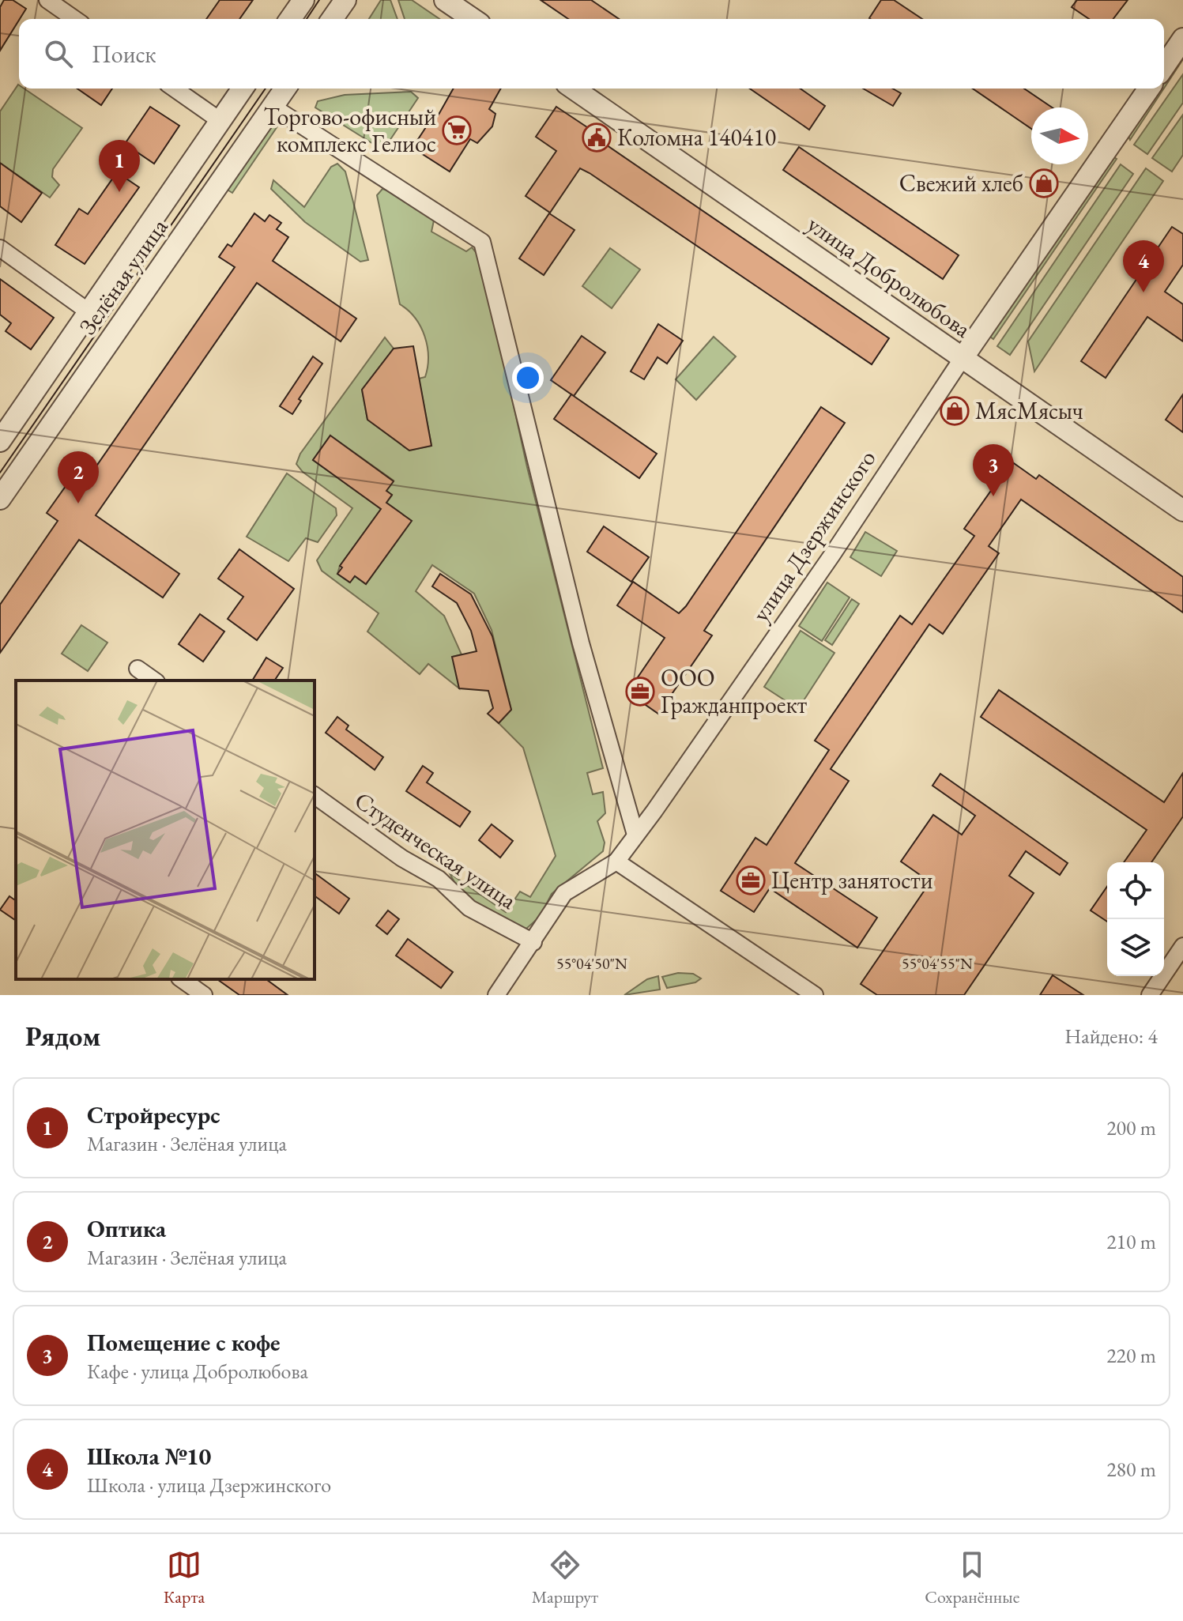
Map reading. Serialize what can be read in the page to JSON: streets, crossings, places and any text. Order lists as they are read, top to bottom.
{
  "streets": {
    "street": [
      "Зелёная улица",
      "улица Добролюбова",
      "улица Дзержинского",
      "Студенческая улица"
    ]
  },
  "crossings": [
    ["улица Добролюбова", "улица Дзержинского"],
    ["улица Дзержинского", "Студенческая улица"]
  ],
  "places": {
    "supermarket": ["Торгово-офисный комплекс Гелиос"],
    "public building": ["Коломна 140410"],
    "shop": ["Свежий хлеб", "МясМясыч"],
    "office": ["ООО Гражданпроект", "Центр занятости"]
  },
  "north": "right",
  "page": {
    "search": "Поиск",
    "pins": [
      "1",
      "4",
      "3",
      "2"
    ],
    "heading": ["Рядом", "Найдено: 4"],
    "list": [
      {
        "mark": "1",
        "name": "Стройресурс",
        "note": "Магазин · Зелёная улица",
        "value": "200 m"
      },
      {
        "mark": "2",
        "name": "Оптика",
        "note": "Магазин · Зелёная улица",
        "value": "210 m"
      },
      {
        "mark": "3",
        "name": "Помещение с кофе",
        "note": "Кафе · улица Добролюбова",
        "value": "220 m"
      },
      {
        "mark": "4",
        "name": "Школа №10",
        "note": "Школа · улица Дзержинского",
        "value": "280 m"
      }
    ],
    "nav": ["Карта", "Маршрут", "Сохранённые"]
  },
  "coordinates": ["55°04'50\"N", "55°04'55\"N"]
}
